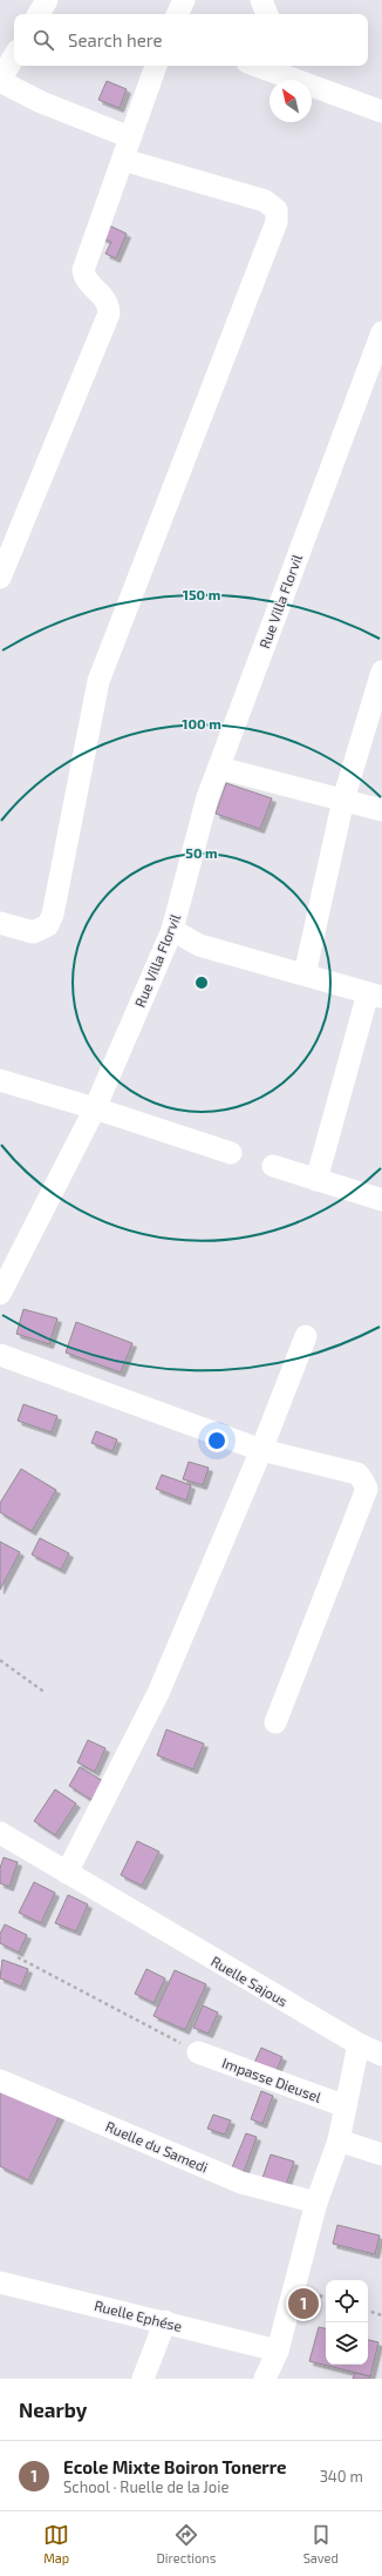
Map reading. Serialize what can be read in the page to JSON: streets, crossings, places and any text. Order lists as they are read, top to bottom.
{
  "streets": {
    "street": [
      "Rue Villa Florvil",
      "Ruelle Sajous",
      "Impasse Dieusel",
      "Ruelle du Samedi",
      "Ruelle Ephése"
    ]
  },
  "crossings": [
    ["Ruelle Sajous", "Impasse Dieusel"],
    ["Ruelle Sajous", "Ruelle du Samedi"],
    ["Ruelle Sajous", "Ruelle Ephése"]
  ],
  "north": "top left",
  "page": {
    "search": "Search here",
    "pins": "1",
    "heading": "Nearby",
    "list": [
      {
        "mark": "1",
        "name": "Ecole Mixte Boiron Tonerre",
        "note": "School · Ruelle de la Joie",
        "value": "340 m"
      }
    ],
    "nav": ["Map", "Directions", "Saved"]
  },
  "rings": ["150 m", "100 m", "50 m"]
}
